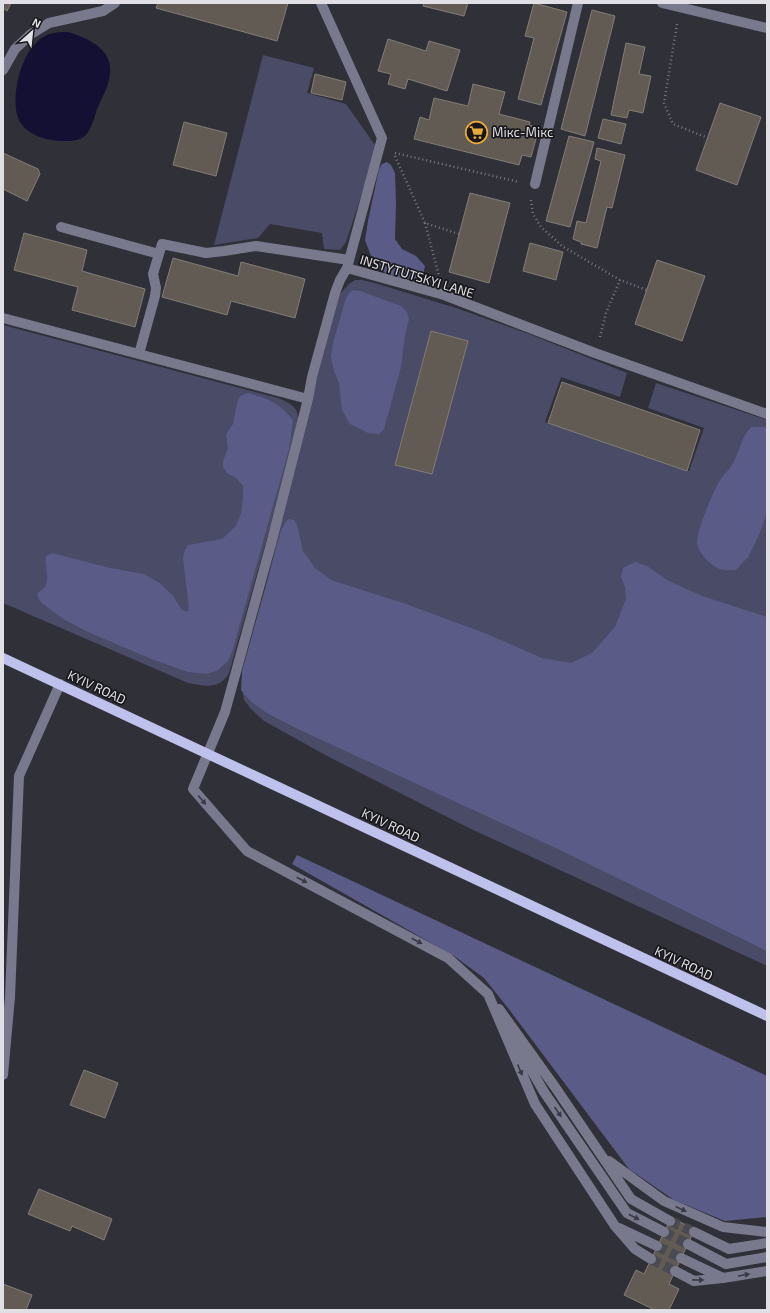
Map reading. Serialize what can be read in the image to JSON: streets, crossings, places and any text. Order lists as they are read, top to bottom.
{
  "streets": {
    "main road": ["KYIV ROAD"],
    "street": ["INSTYTUTSKYI LANE"]
  },
  "places": {
    "supermarket": ["Мікс-Мікс"]
  },
  "north": "top right"
}
